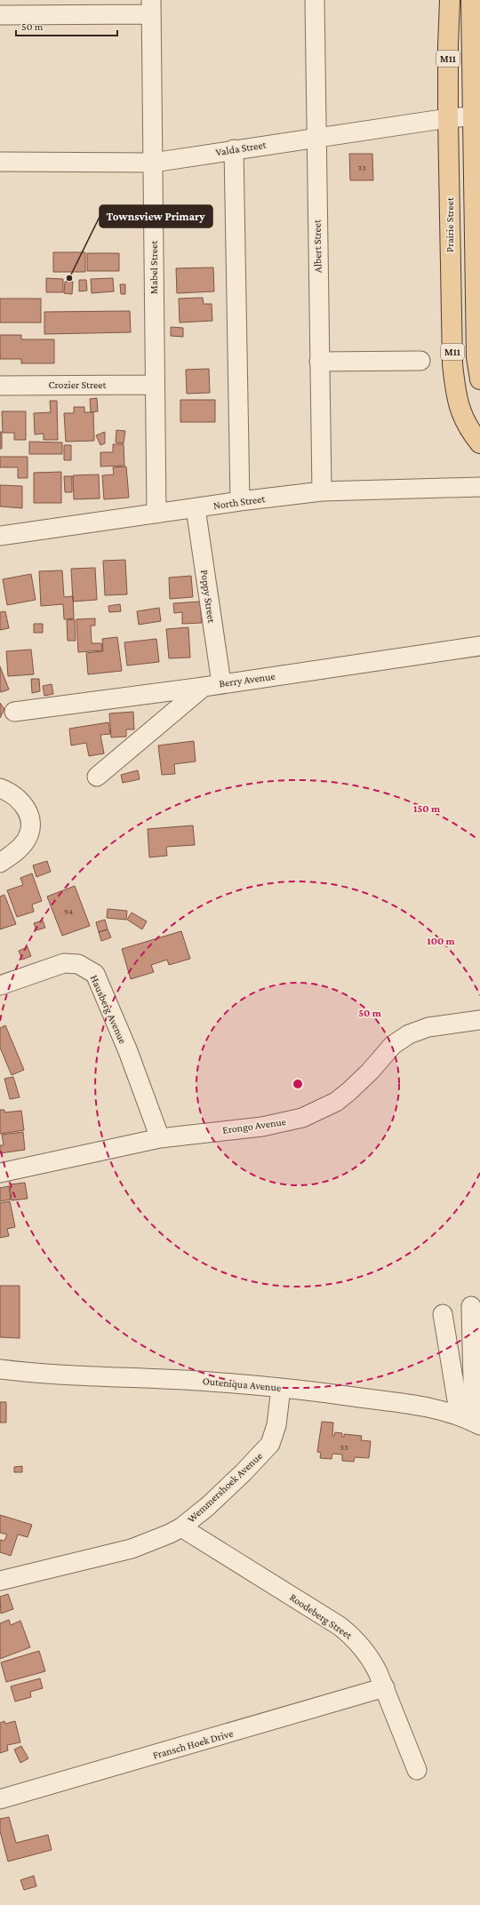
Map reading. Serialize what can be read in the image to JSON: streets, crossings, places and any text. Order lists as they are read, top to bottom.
{
  "streets": {
    "main road": ["M11", "Prairie Street"],
    "street": [
      "Valda Street",
      "Albert Street",
      "Mabel Street",
      "Crozier Street",
      "North Street",
      "Poppy Street",
      "Berry Avenue",
      "Hausberg Avenue",
      "Erongo Avenue",
      "Outeniqua Avenue",
      "Wemmershoek Avenue",
      "Roodeberg Street",
      "Fransch Hoek Drive"
    ]
  },
  "crossings": [
    ["M11", "Valda Street"],
    ["Valda Street", "Prairie Street"],
    ["Valda Street", "Albert Street"],
    ["Valda Street", "Mabel Street"],
    ["Albert Street", "North Street"],
    ["Mabel Street", "Crozier Street"],
    ["Mabel Street", "North Street"],
    ["North Street", "Poppy Street"],
    ["Poppy Street", "Berry Avenue"],
    ["Hausberg Avenue", "Erongo Avenue"],
    ["Outeniqua Avenue", "Wemmershoek Avenue"],
    ["Wemmershoek Avenue", "Roodeberg Street"],
    ["Roodeberg Street", "Fransch Hoek Drive"]
  ],
  "places": ["Townsview Primary"],
  "house_numbers": ["33", "94", "33"],
  "scale_bar": "50 m",
  "rings": ["150 m", "100 m", "50 m"]
}
